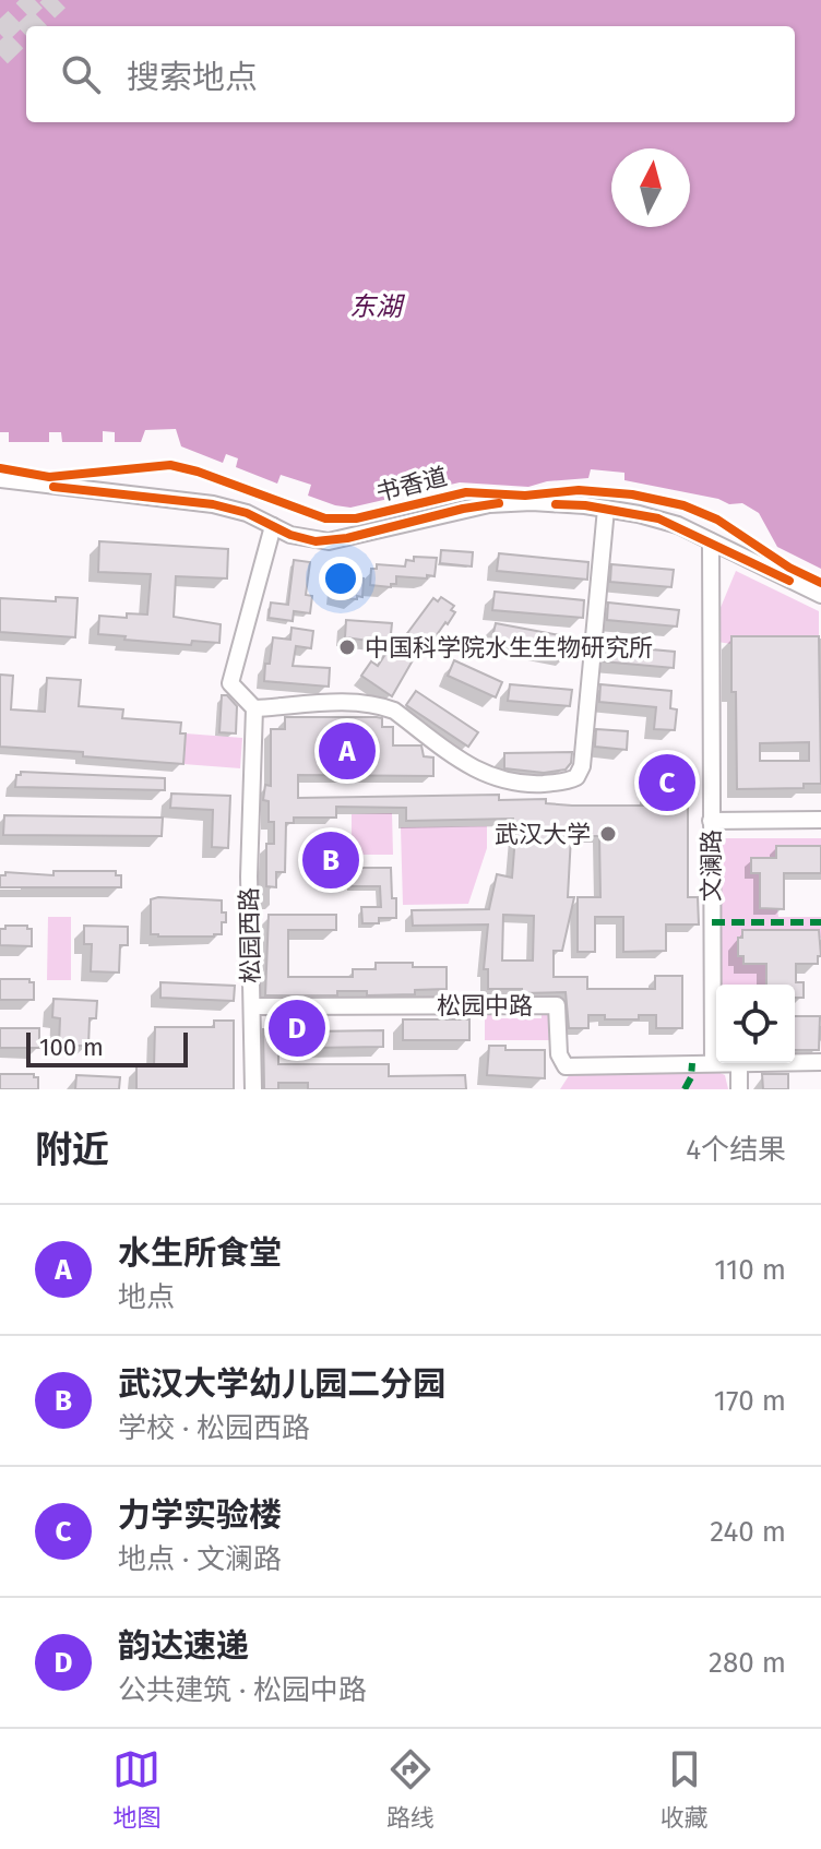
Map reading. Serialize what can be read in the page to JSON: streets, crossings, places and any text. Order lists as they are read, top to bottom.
{
  "streets": {
    "street": ["文澜路", "松园西路", "松园中路"],
    "cycle path": ["书香道"]
  },
  "crossings": [
    ["文澜路", "松园中路"],
    ["松园西路", "松园中路"]
  ],
  "water": ["东湖"],
  "places": ["中国科学院水生生物研究所", "武汉大学"],
  "scale_bar": "100 m",
  "north": "top",
  "page": {
    "search": "搜索地点",
    "pins": [
      "A",
      "C",
      "B",
      "D"
    ],
    "scale": "100 m",
    "heading": ["附近", "4个结果"],
    "list": [
      {
        "mark": "A",
        "name": "水生所食堂",
        "note": "地点",
        "value": "110 m"
      },
      {
        "mark": "B",
        "name": "武汉大学幼儿园二分园",
        "note": "学校 · 松园西路",
        "value": "170 m"
      },
      {
        "mark": "C",
        "name": "力学实验楼",
        "note": "地点 · 文澜路",
        "value": "240 m"
      },
      {
        "mark": "D",
        "name": "韵达速递",
        "note": "公共建筑 · 松园中路",
        "value": "280 m"
      }
    ],
    "nav": ["地图", "路线", "收藏"]
  }
}
